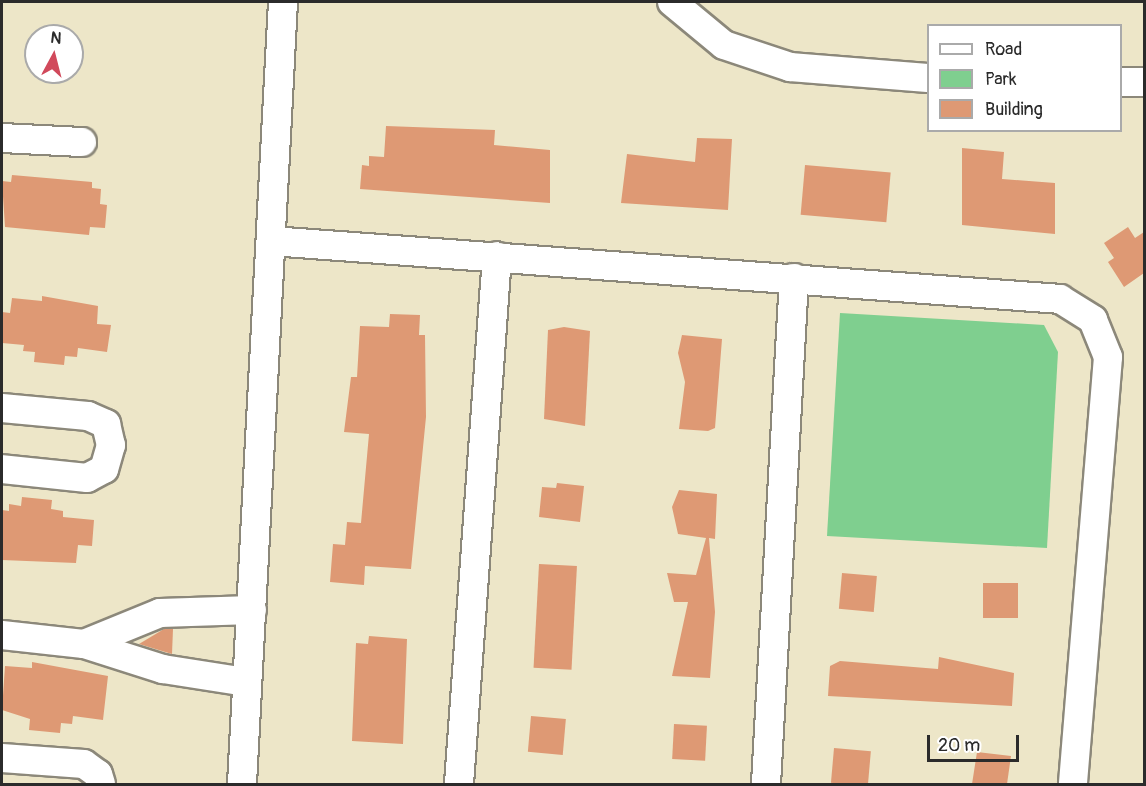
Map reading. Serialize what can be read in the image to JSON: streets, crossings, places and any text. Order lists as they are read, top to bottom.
{
  "legend": ["Road", "Park", "Building"],
  "scale_bar": "20 m",
  "north": "top"
}
